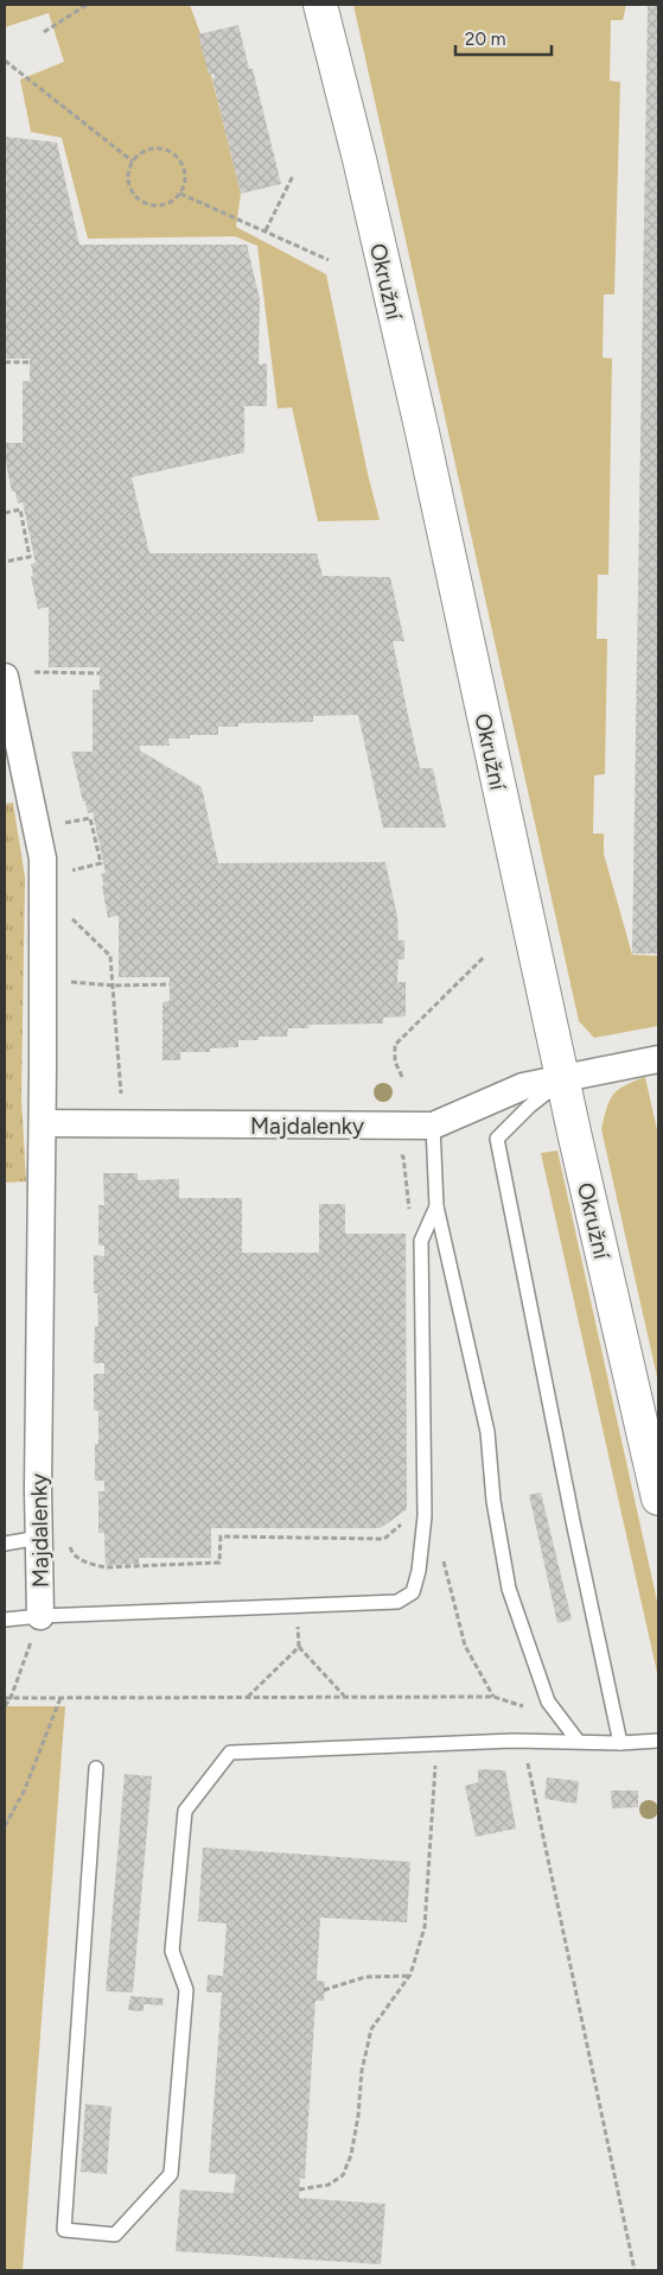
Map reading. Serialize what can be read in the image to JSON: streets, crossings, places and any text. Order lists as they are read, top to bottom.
{
  "streets": {
    "street": ["Okružní", "Majdalenky"]
  },
  "crossings": [
    ["Okružní", "Majdalenky"]
  ],
  "scale_bar": "20 m"
}
